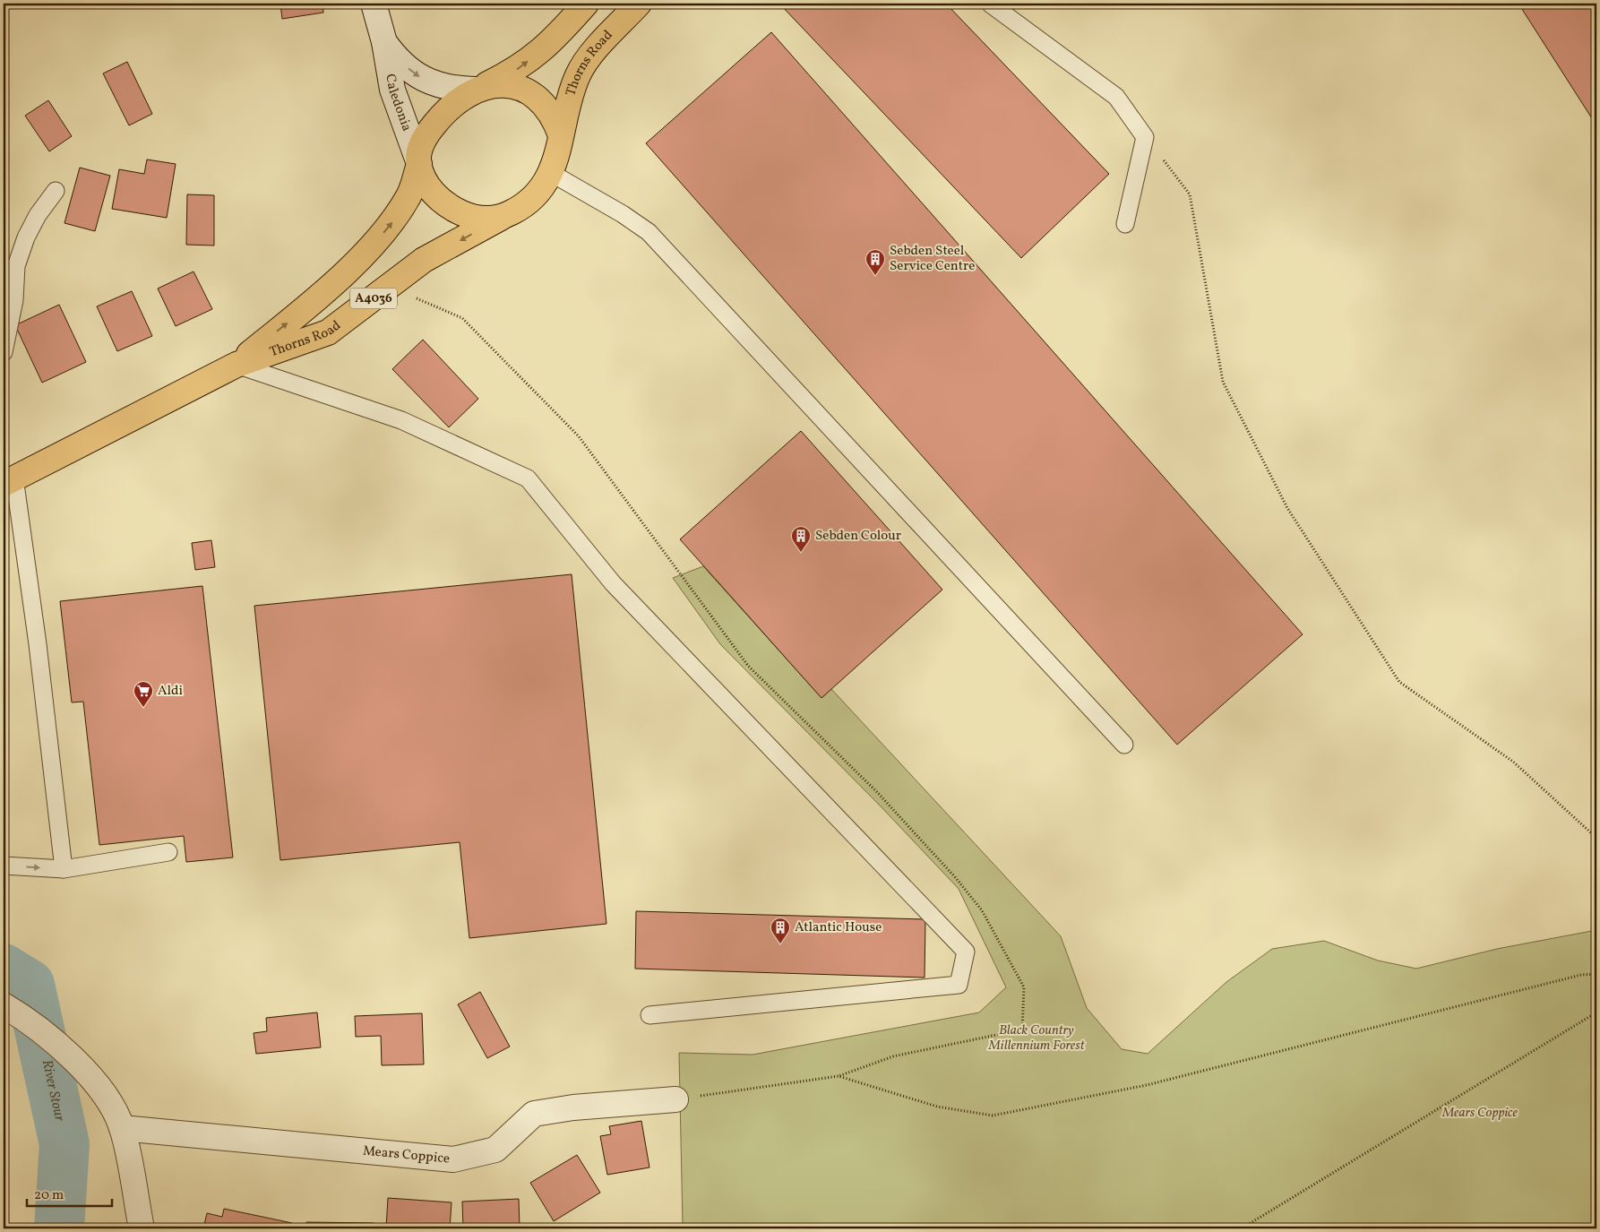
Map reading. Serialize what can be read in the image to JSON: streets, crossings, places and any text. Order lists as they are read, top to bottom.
{
  "streets": {
    "highway": ["Thorns Road", "A4036"],
    "street": ["Caledonia", "Mears Coppice"]
  },
  "crossings": [
    ["Thorns Road", "Caledonia"],
    ["Thorns Road", "A4036"],
    ["Caledonia", "A4036"]
  ],
  "one_way": ["Caledonia"],
  "water": ["River Stour"],
  "parks": ["Black Country Millennium Forest", "Mears Coppice"],
  "places": {
    "building": ["Sebden Steel Service Centre", "Sebden Colour", "Atlantic House"],
    "supermarket": ["Aldi"]
  },
  "scale_bar": "20 m"
}
